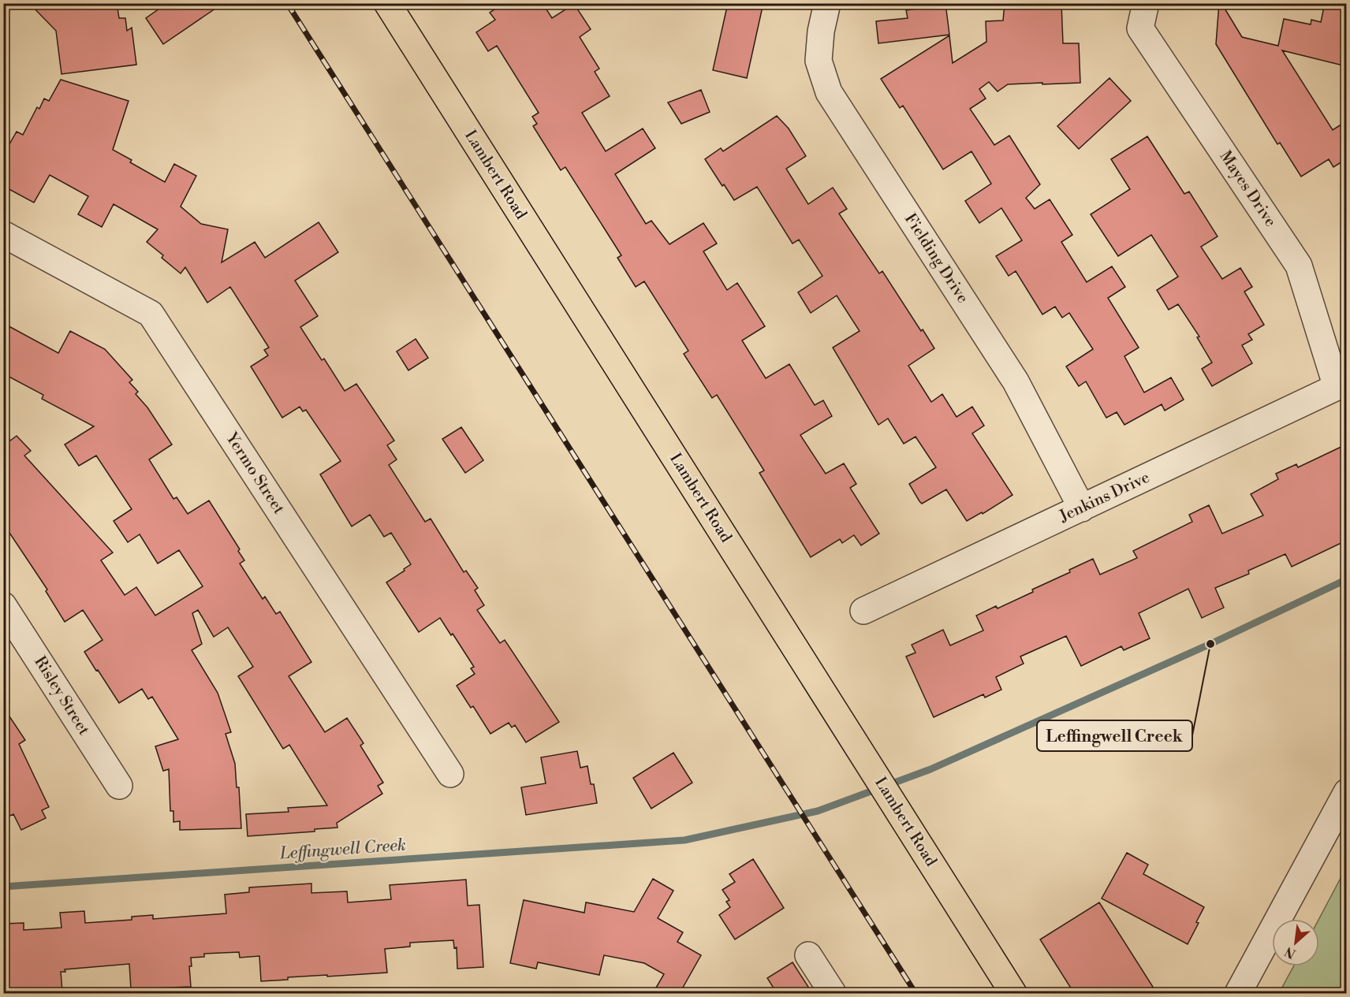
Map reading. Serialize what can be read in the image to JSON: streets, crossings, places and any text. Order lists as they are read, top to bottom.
{
  "streets": {
    "main road": ["Lambert Road"],
    "street": [
      "Mayes Drive",
      "Fielding Drive",
      "Yermo Street",
      "Jenkins Drive",
      "Risley Street"
    ]
  },
  "crossings": [
    ["Mayes Drive", "Jenkins Drive"],
    ["Fielding Drive", "Jenkins Drive"]
  ],
  "water": ["Leffingwell Creek"],
  "places": ["Leffingwell Creek"],
  "north": "bottom left"
}
